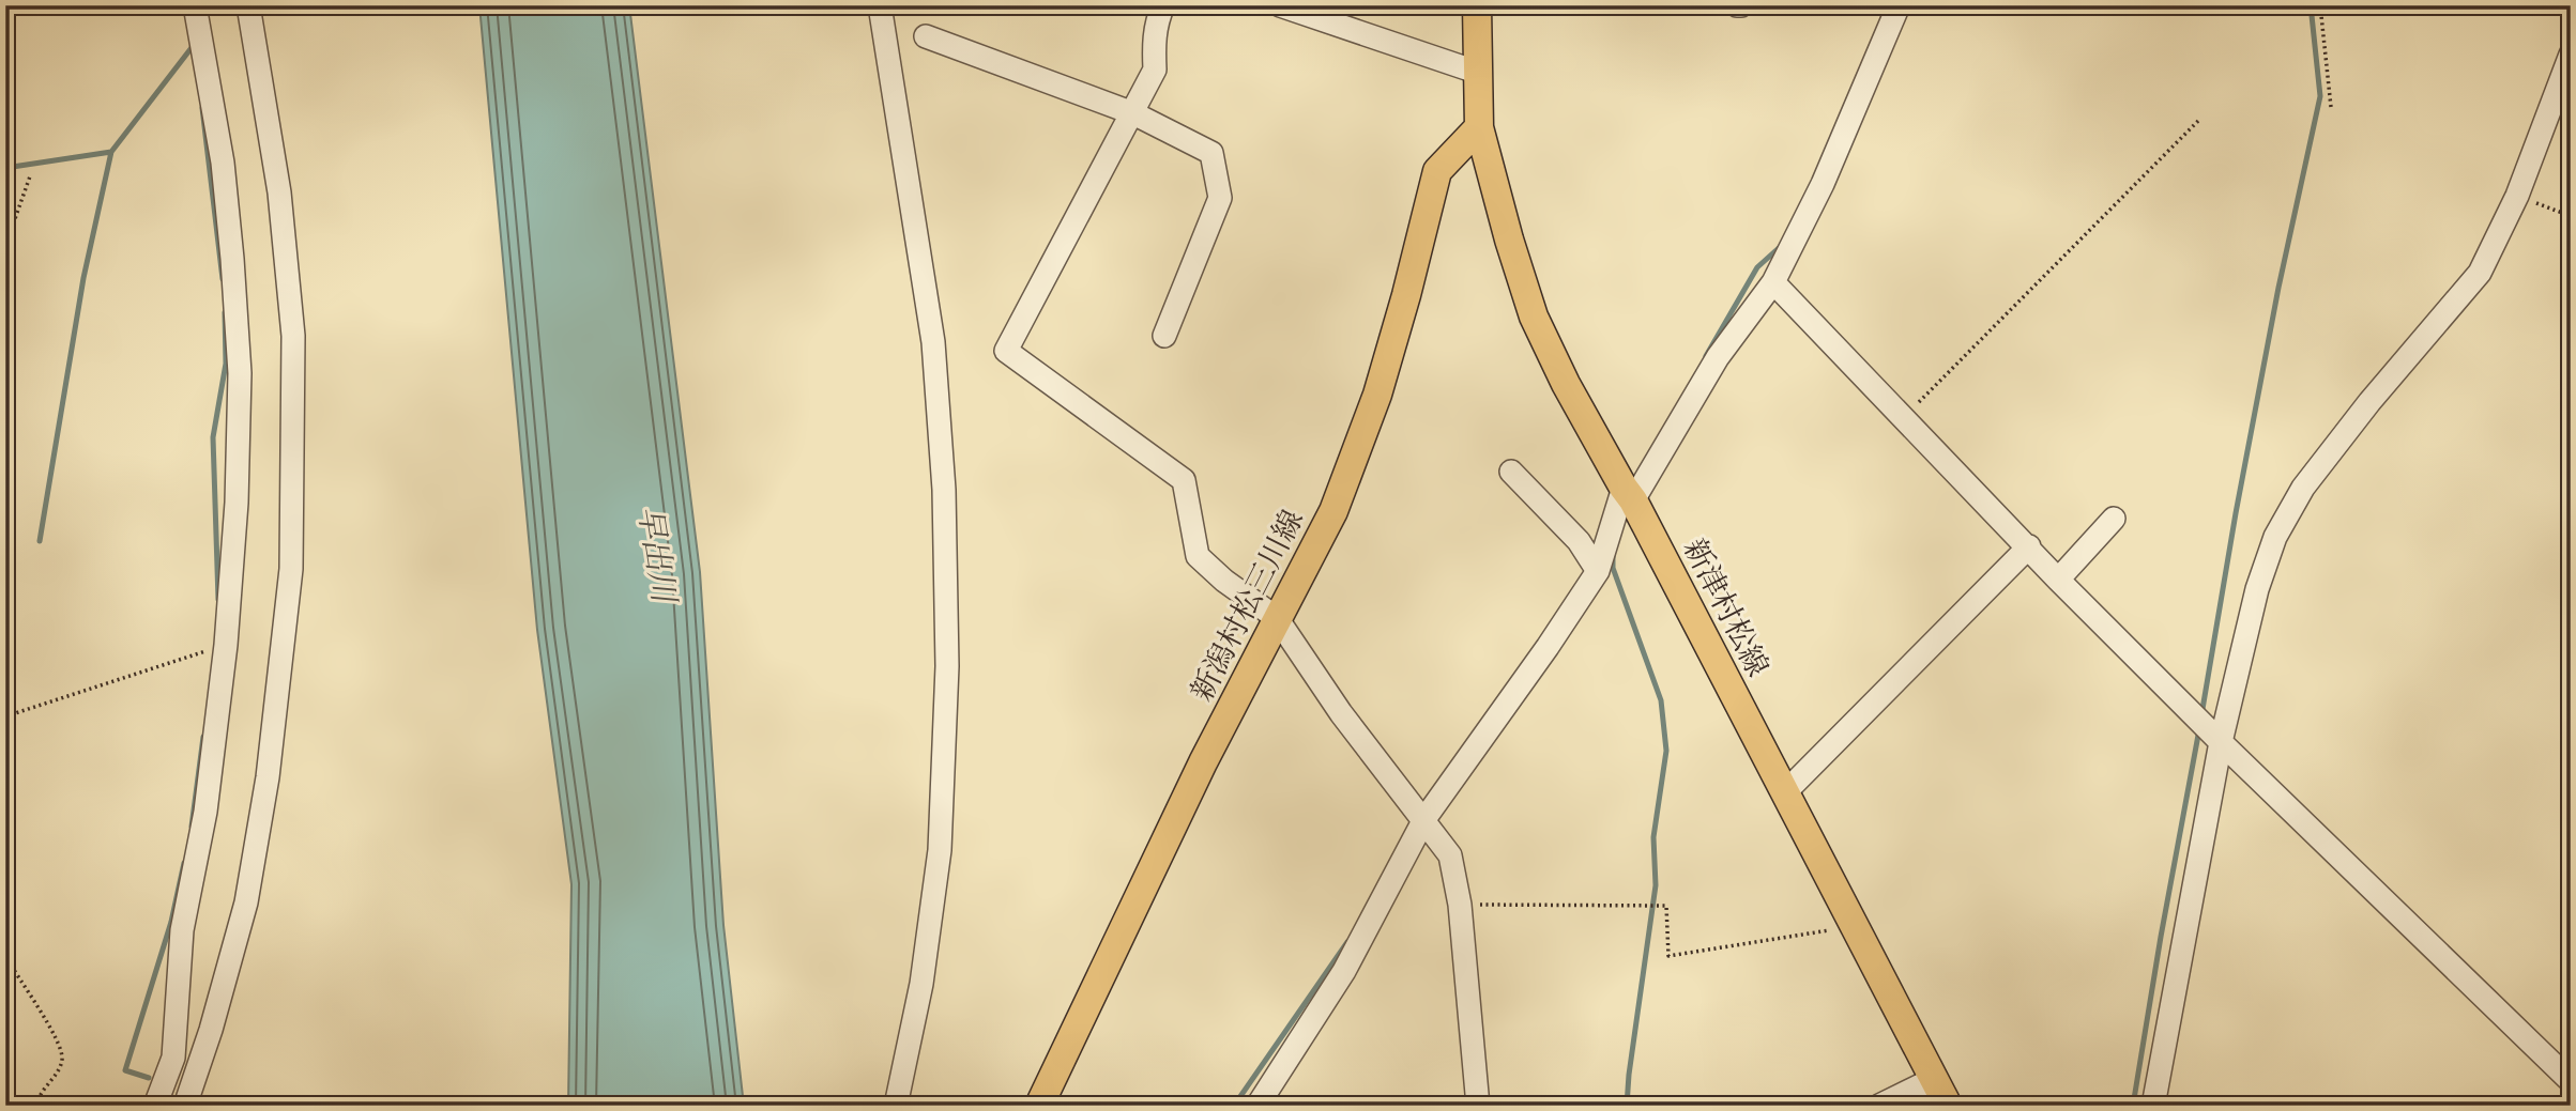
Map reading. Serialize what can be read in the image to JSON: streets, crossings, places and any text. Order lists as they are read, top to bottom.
{
  "streets": {
    "main road": ["新潟村松三川線", "新津村松線"]
  },
  "crossings": [
    ["新潟村松三川線", "新津村松線"]
  ],
  "water": ["早出川"]
}
